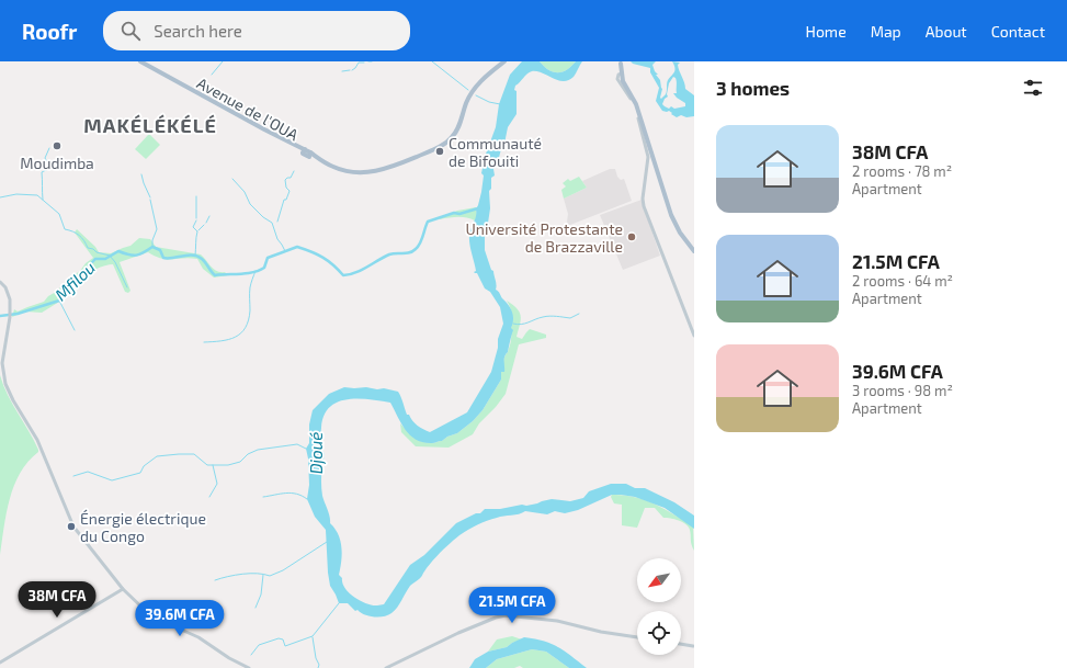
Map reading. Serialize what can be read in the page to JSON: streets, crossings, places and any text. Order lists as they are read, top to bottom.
{
  "streets": {
    "main road": ["Avenue de l'OUA"]
  },
  "districts": ["MAKÉLÉKÉLÉ"],
  "water": ["Mfilou", "Djoué"],
  "places": [
    "Moudimba",
    "Communauté de Bifouiti",
    "Université Protestante de Brazzaville",
    "Énergie électrique du Congo"
  ],
  "north": "bottom left",
  "page": {
    "header": "Roofr",
    "search": "Search here",
    "nav": [
      "Home",
      "Map",
      "About",
      "Contact"
    ],
    "heading": "3 homes",
    "list": [
      {
        "name": "38M CFA",
        "note": "2 rooms · 78 m² · Apartment"
      },
      {
        "name": "21.5M CFA",
        "note": "2 rooms · 64 m² · Apartment"
      },
      {
        "name": "39.6M CFA",
        "note": "3 rooms · 98 m² · Apartment"
      }
    ],
    "price": ["38M CFA", "21.5M CFA", "39.6M CFA"]
  }
}
